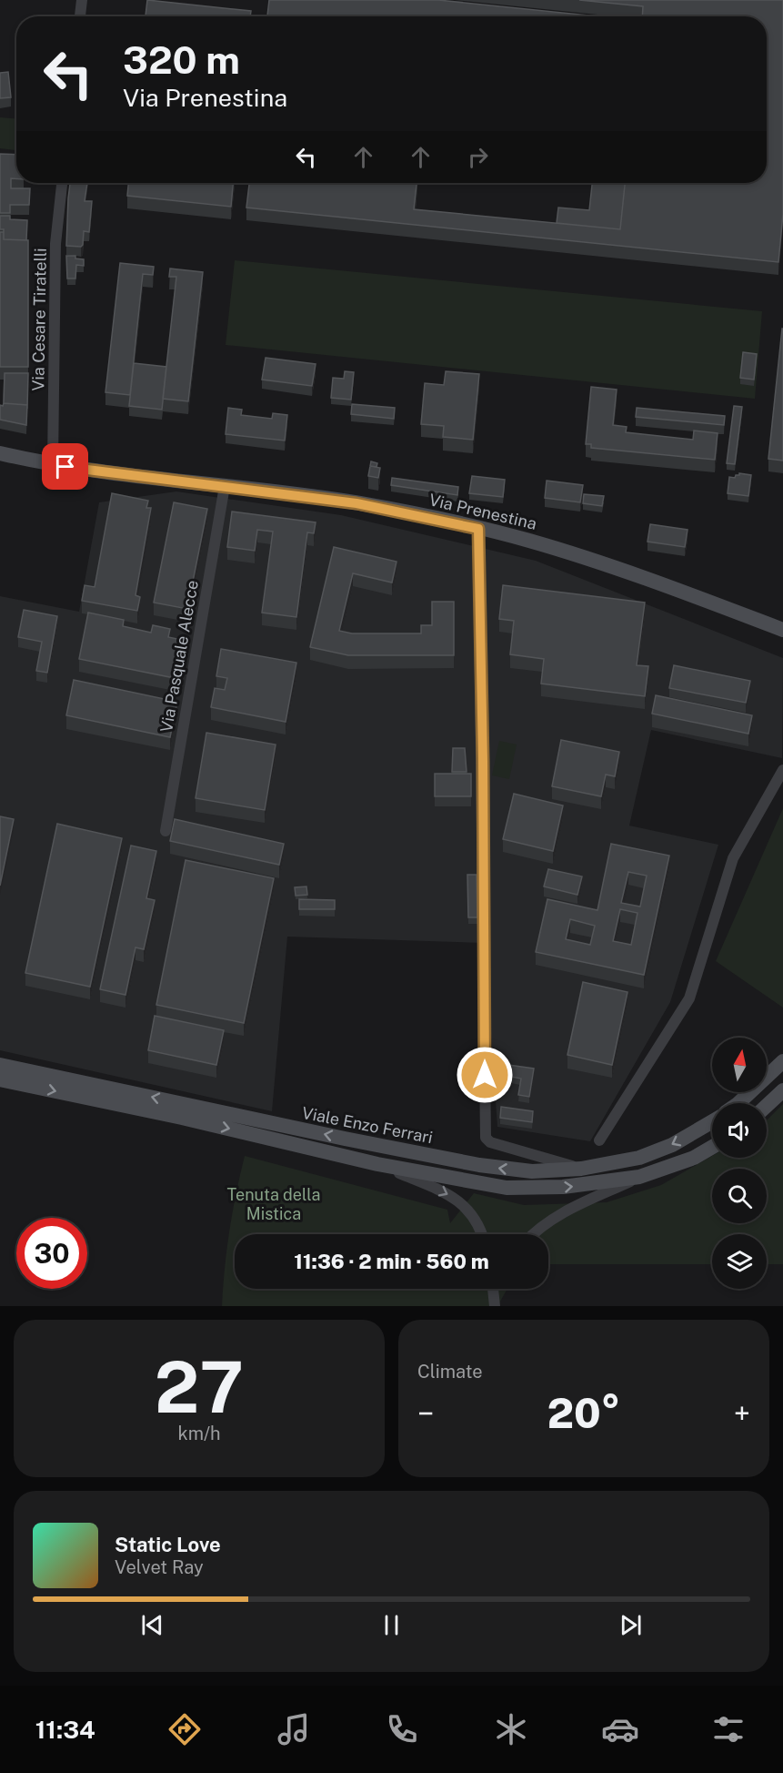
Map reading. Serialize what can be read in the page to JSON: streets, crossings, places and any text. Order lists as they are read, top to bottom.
{
  "streets": {
    "main road": ["Via Prenestina", "Viale Enzo Ferrari"],
    "street": ["Via Cesare Tiratelli", "Via Pasquale Alecce"]
  },
  "crossings": [
    ["Via Cesare Tiratelli", "Via Prenestina"],
    ["Via Prenestina", "Via Pasquale Alecce"]
  ],
  "parks": ["Tenuta della Mistica"],
  "north": "top",
  "page": {
    "turn": ["320 m", "Via Prenestina"],
    "limit": "30",
    "trip": "11:36 · 2 min · 560 m",
    "tile": [
      ["27", "km/h"],
      "Climate"
    ],
    "heat": ["−", "20°", "+"],
    "song": ["Static Love", "Velvet Ray"],
    "tabs": "11:34"
  }
}
